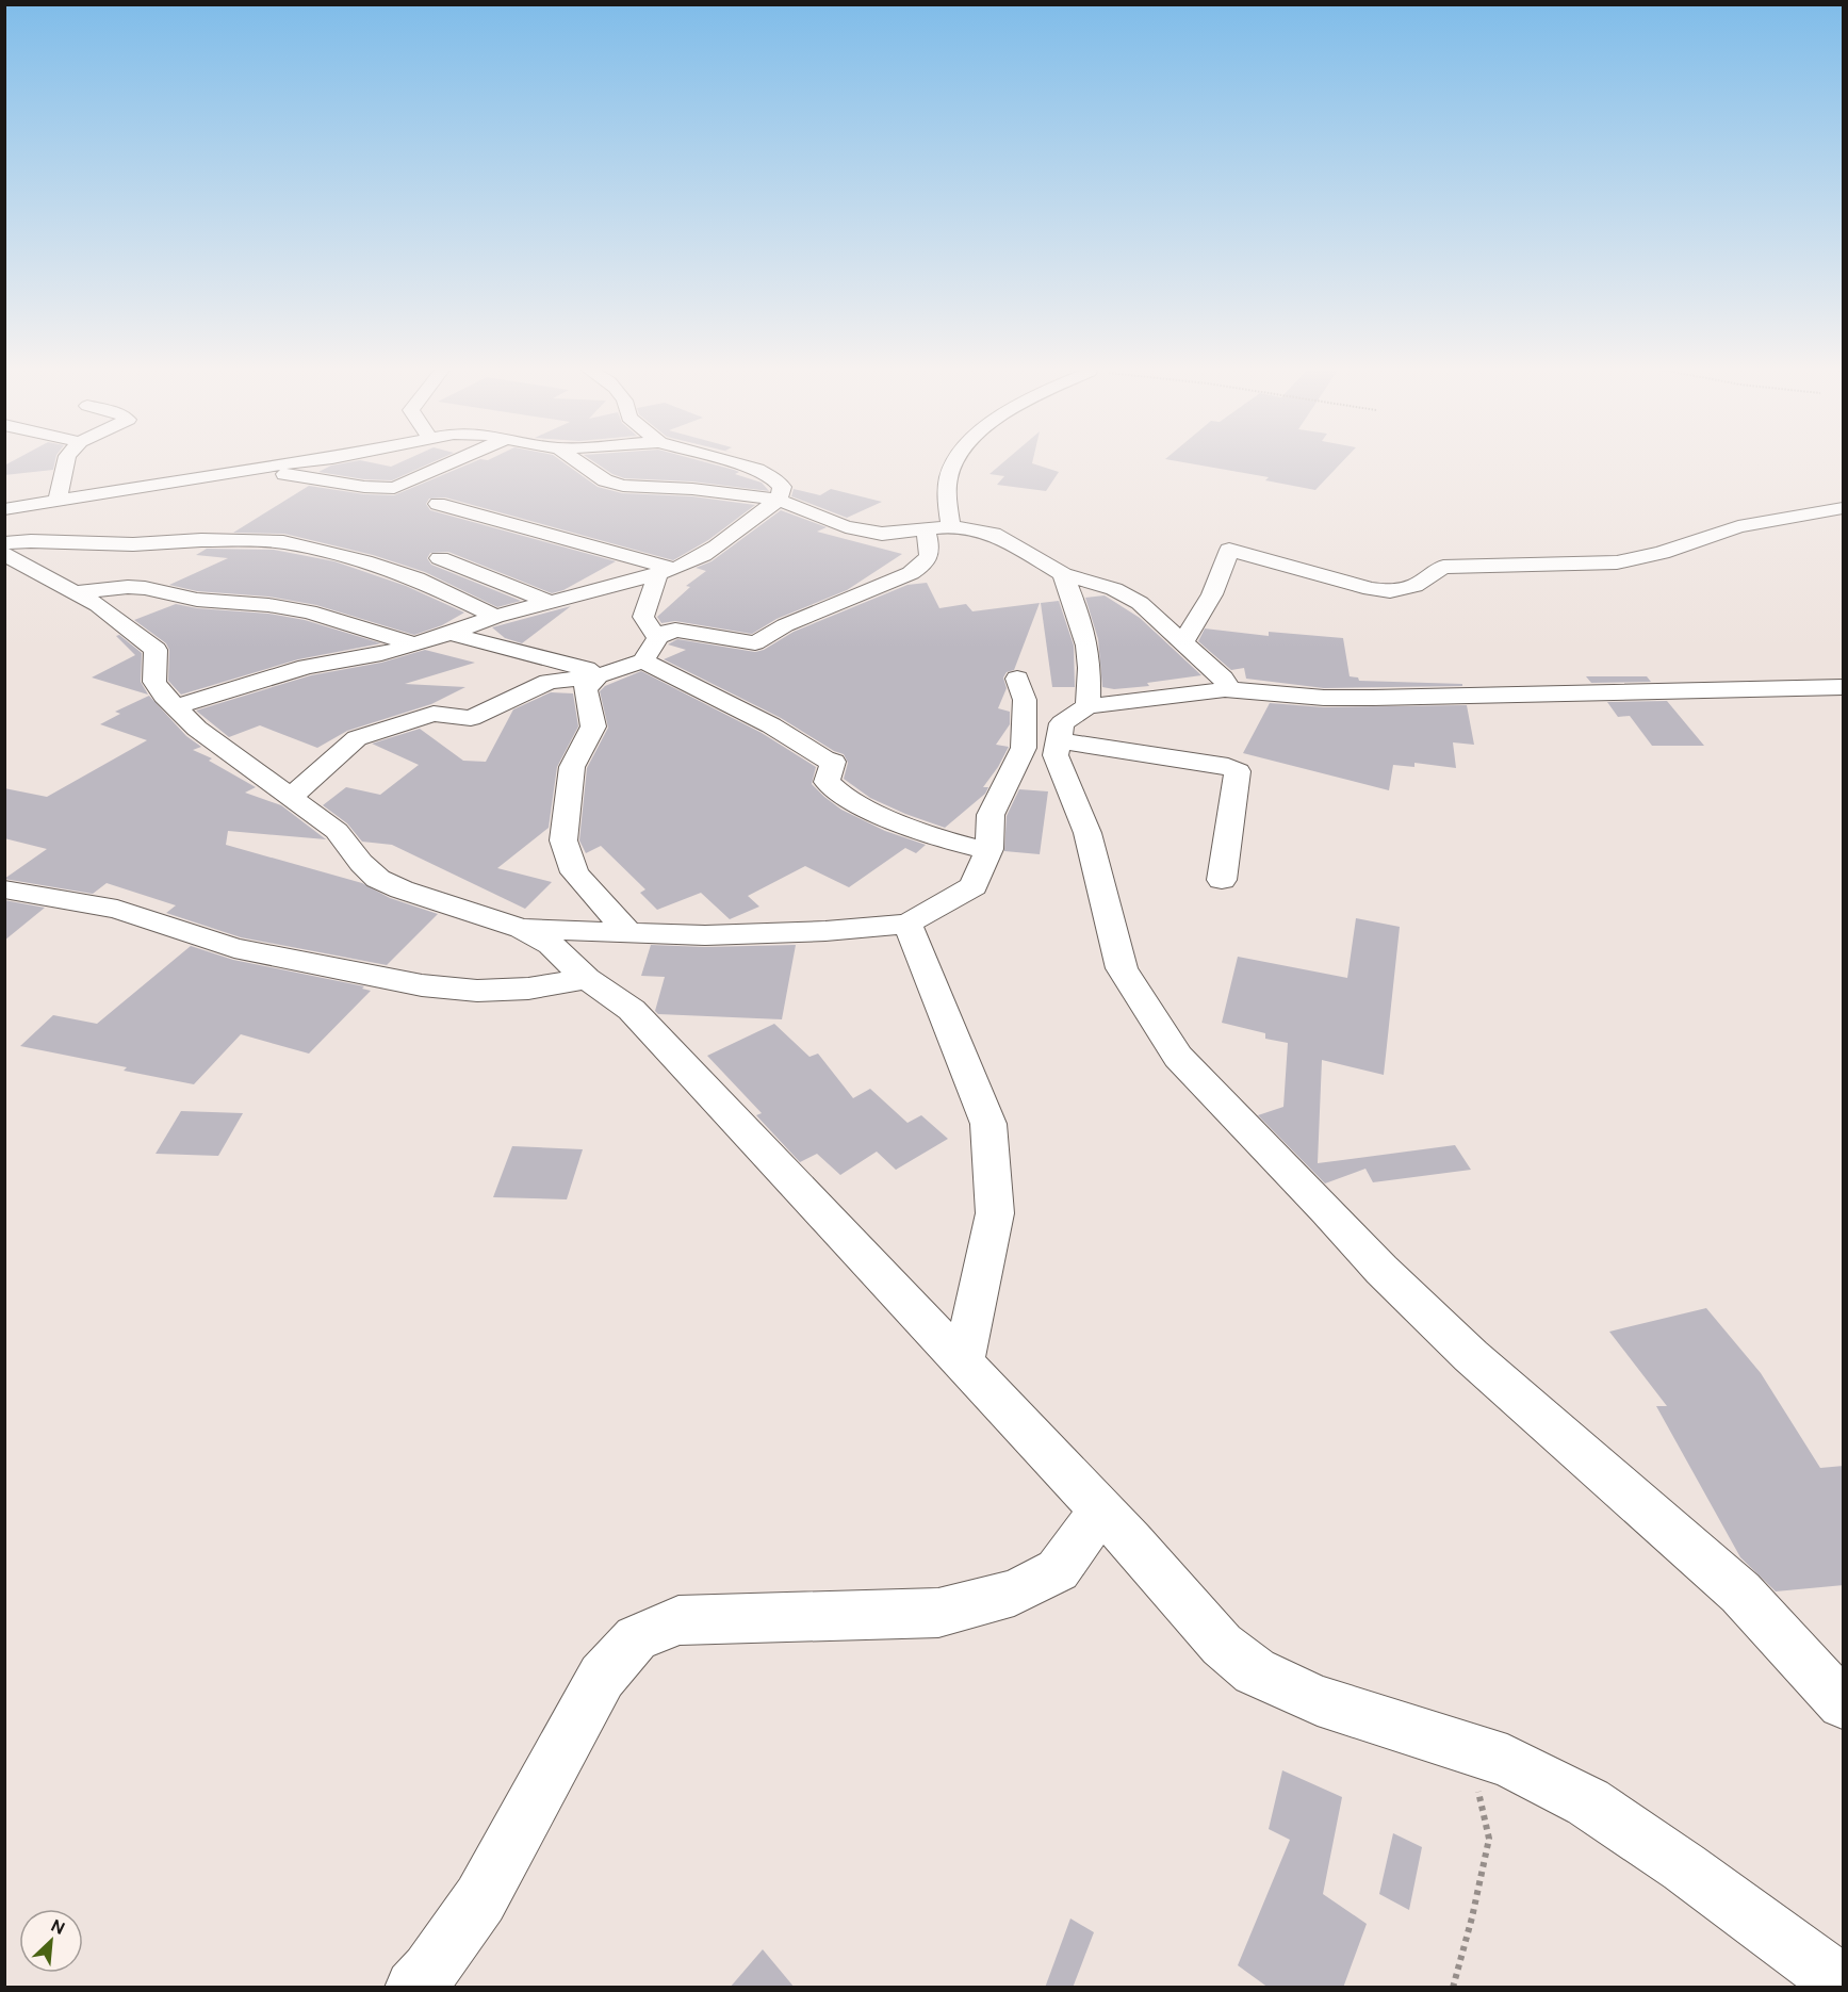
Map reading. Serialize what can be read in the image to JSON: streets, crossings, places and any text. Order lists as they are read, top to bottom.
{
  "north": "top right"
}
